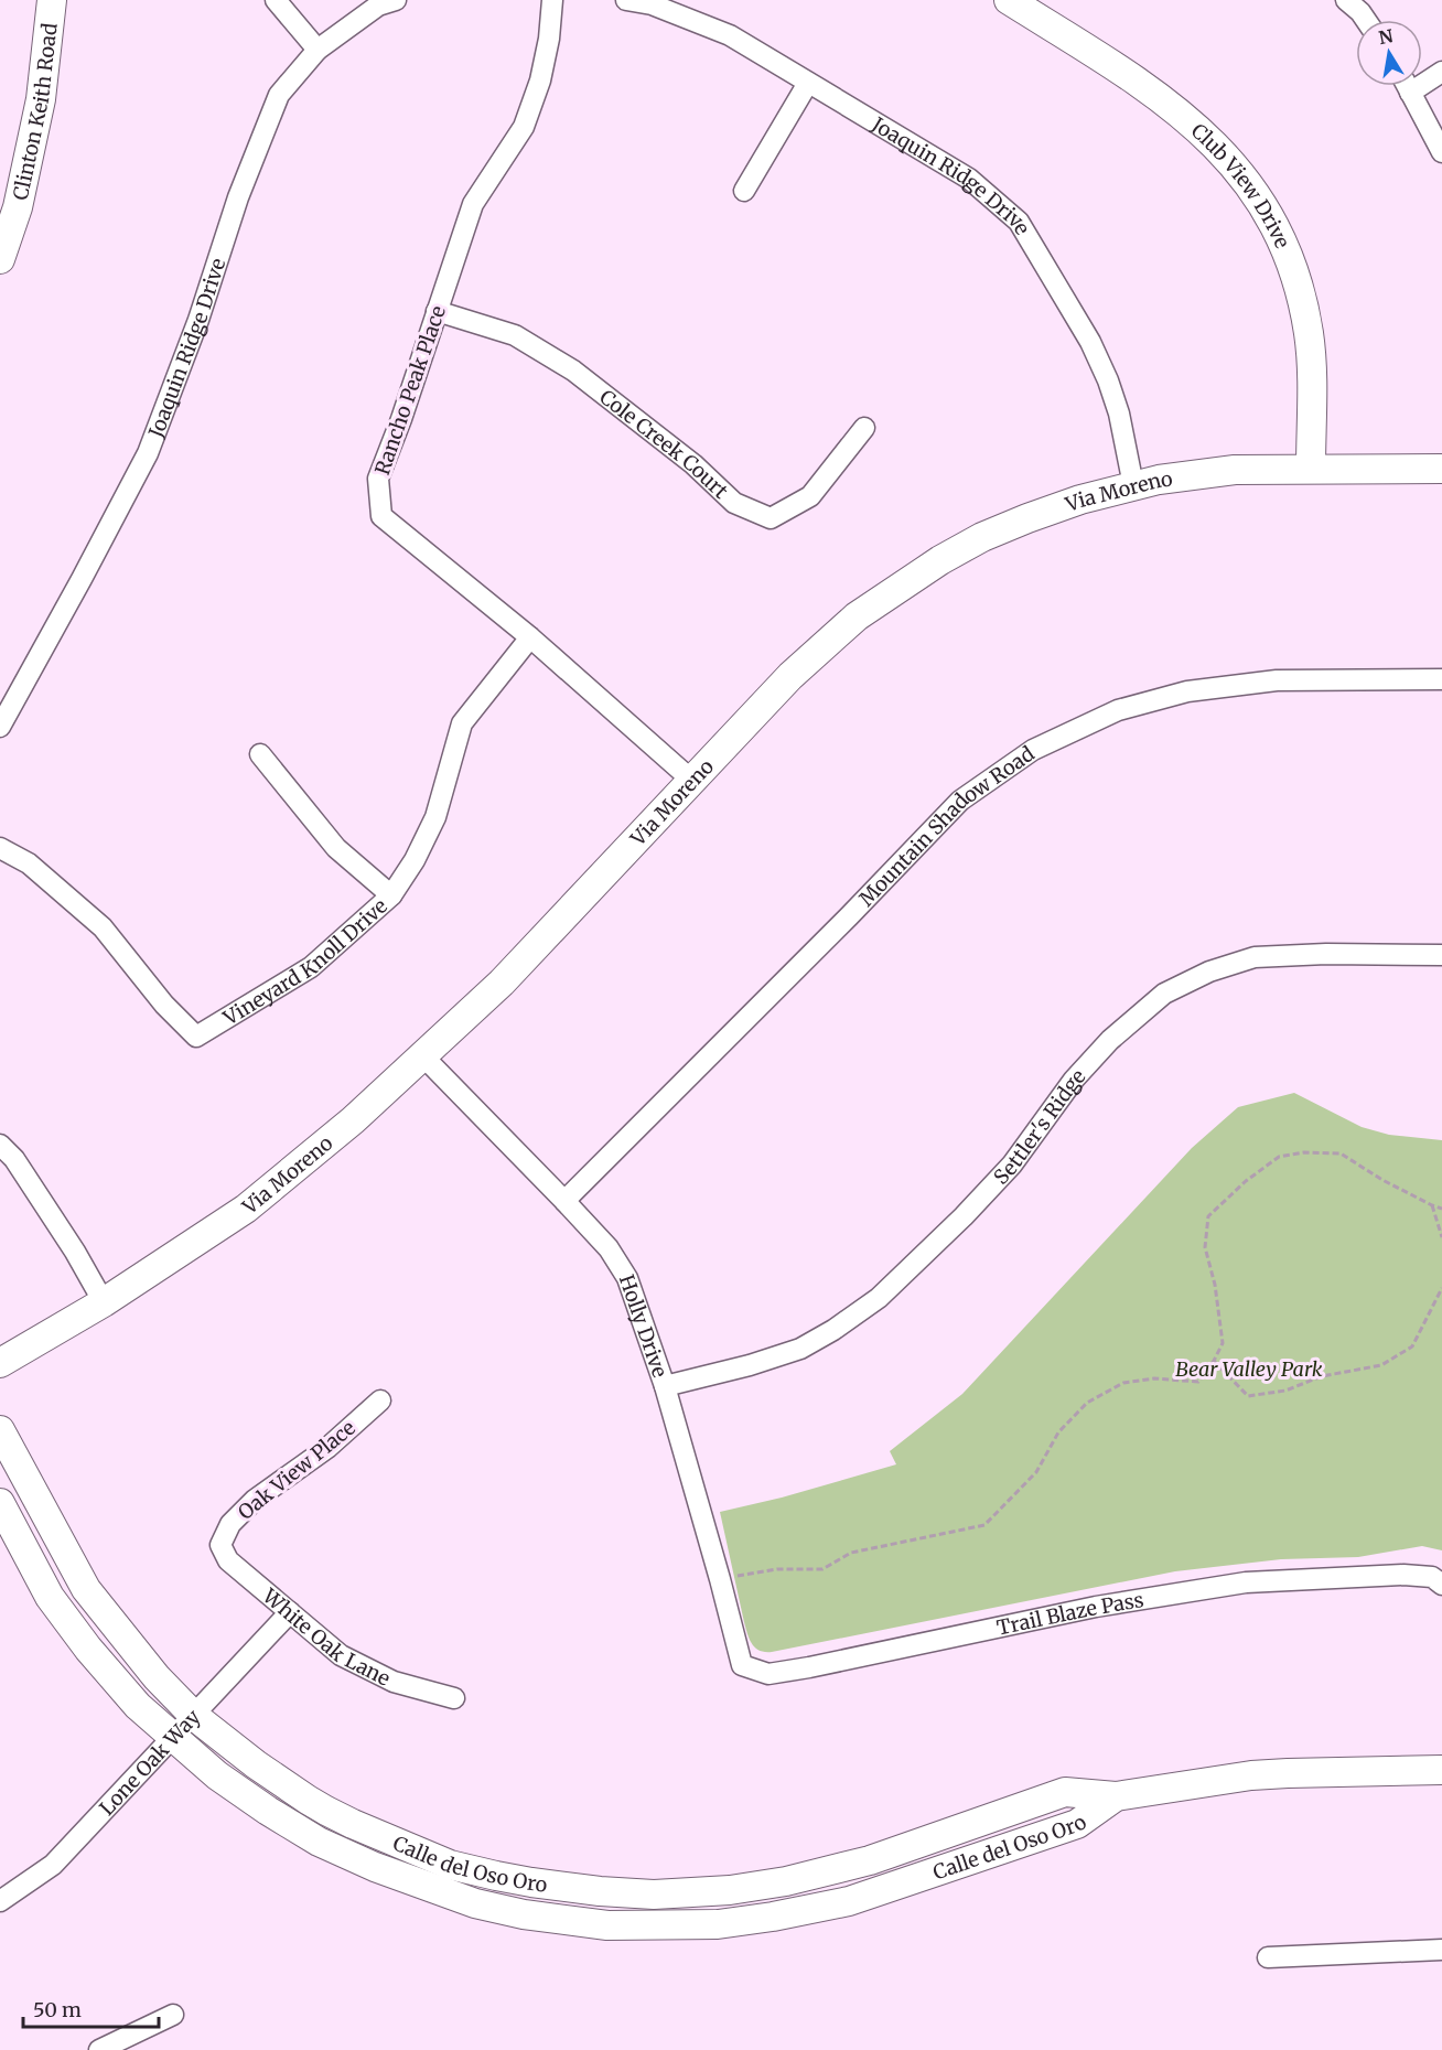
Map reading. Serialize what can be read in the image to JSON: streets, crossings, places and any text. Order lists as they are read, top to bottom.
{
  "streets": {
    "main road": [
      "Clinton Keith Road",
      "Club View Drive",
      "Via Moreno",
      "Calle del Oso Oro"
    ],
    "street": [
      "Joaquin Ridge Drive",
      "Rancho Peak Place",
      "Cole Creek Court",
      "Mountain Shadow Road",
      "Vineyard Knoll Drive",
      "Settler's Ridge",
      "Holly Drive",
      "Oak View Place",
      "Trail Blaze Pass",
      "White Oak Lane",
      "Lone Oak Way"
    ]
  },
  "crossings": [
    ["Joaquin Ridge Drive", "Via Moreno"],
    ["Club View Drive", "Via Moreno"],
    ["Rancho Peak Place", "Cole Creek Court"],
    ["Rancho Peak Place", "Via Moreno"],
    ["Rancho Peak Place", "Vineyard Knoll Drive"],
    ["Via Moreno", "Holly Drive"],
    ["Mountain Shadow Road", "Holly Drive"],
    ["Settler's Ridge", "Holly Drive"],
    ["Holly Drive", "Trail Blaze Pass"],
    ["Oak View Place", "White Oak Lane"],
    ["White Oak Lane", "Lone Oak Way"],
    ["Lone Oak Way", "Calle del Oso Oro"]
  ],
  "parks": ["Bear Valley Park"],
  "scale_bar": "50 m",
  "north": "top"
}
